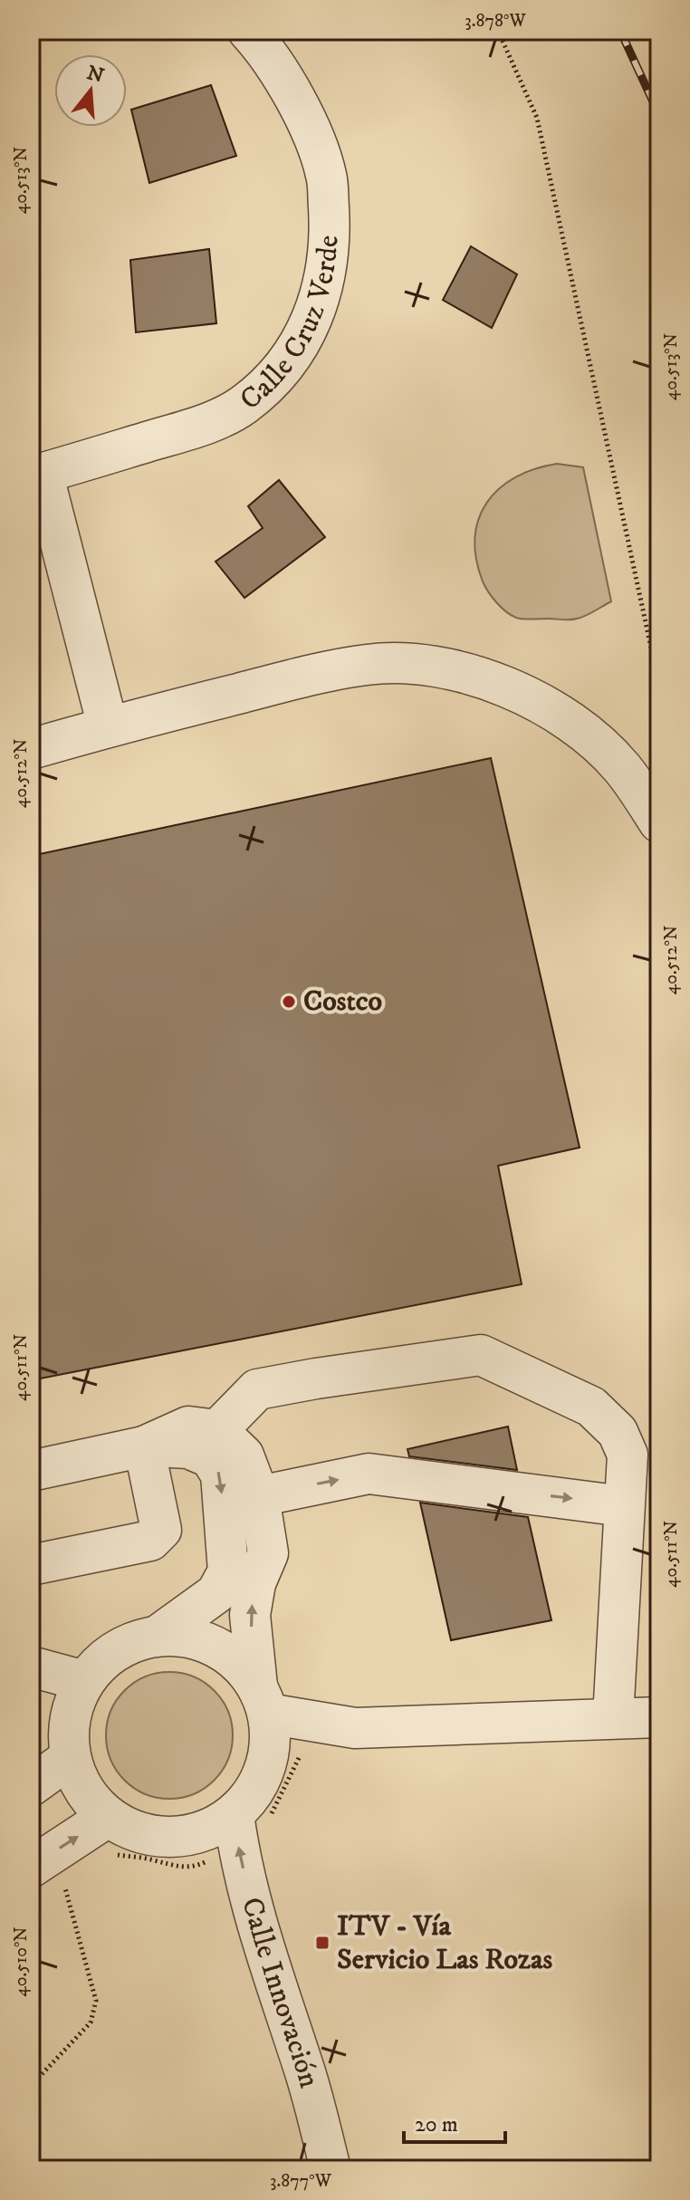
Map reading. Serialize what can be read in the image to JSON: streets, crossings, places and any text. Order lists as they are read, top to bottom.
{
  "streets": {
    "street": ["Calle Cruz Verde", "Calle Innovación"]
  },
  "one_way": ["Calle Innovación"],
  "places": {
    "other": ["Costco"],
    "transit": ["ITV - Vía Servicio Las Rozas"]
  },
  "scale_bar": "20 m",
  "north": "top",
  "coordinates": [
    "3.878°W",
    "40.513°N",
    "40.512°N",
    "40.511°N",
    "40.510°N",
    "3.877°W"
  ]
}
